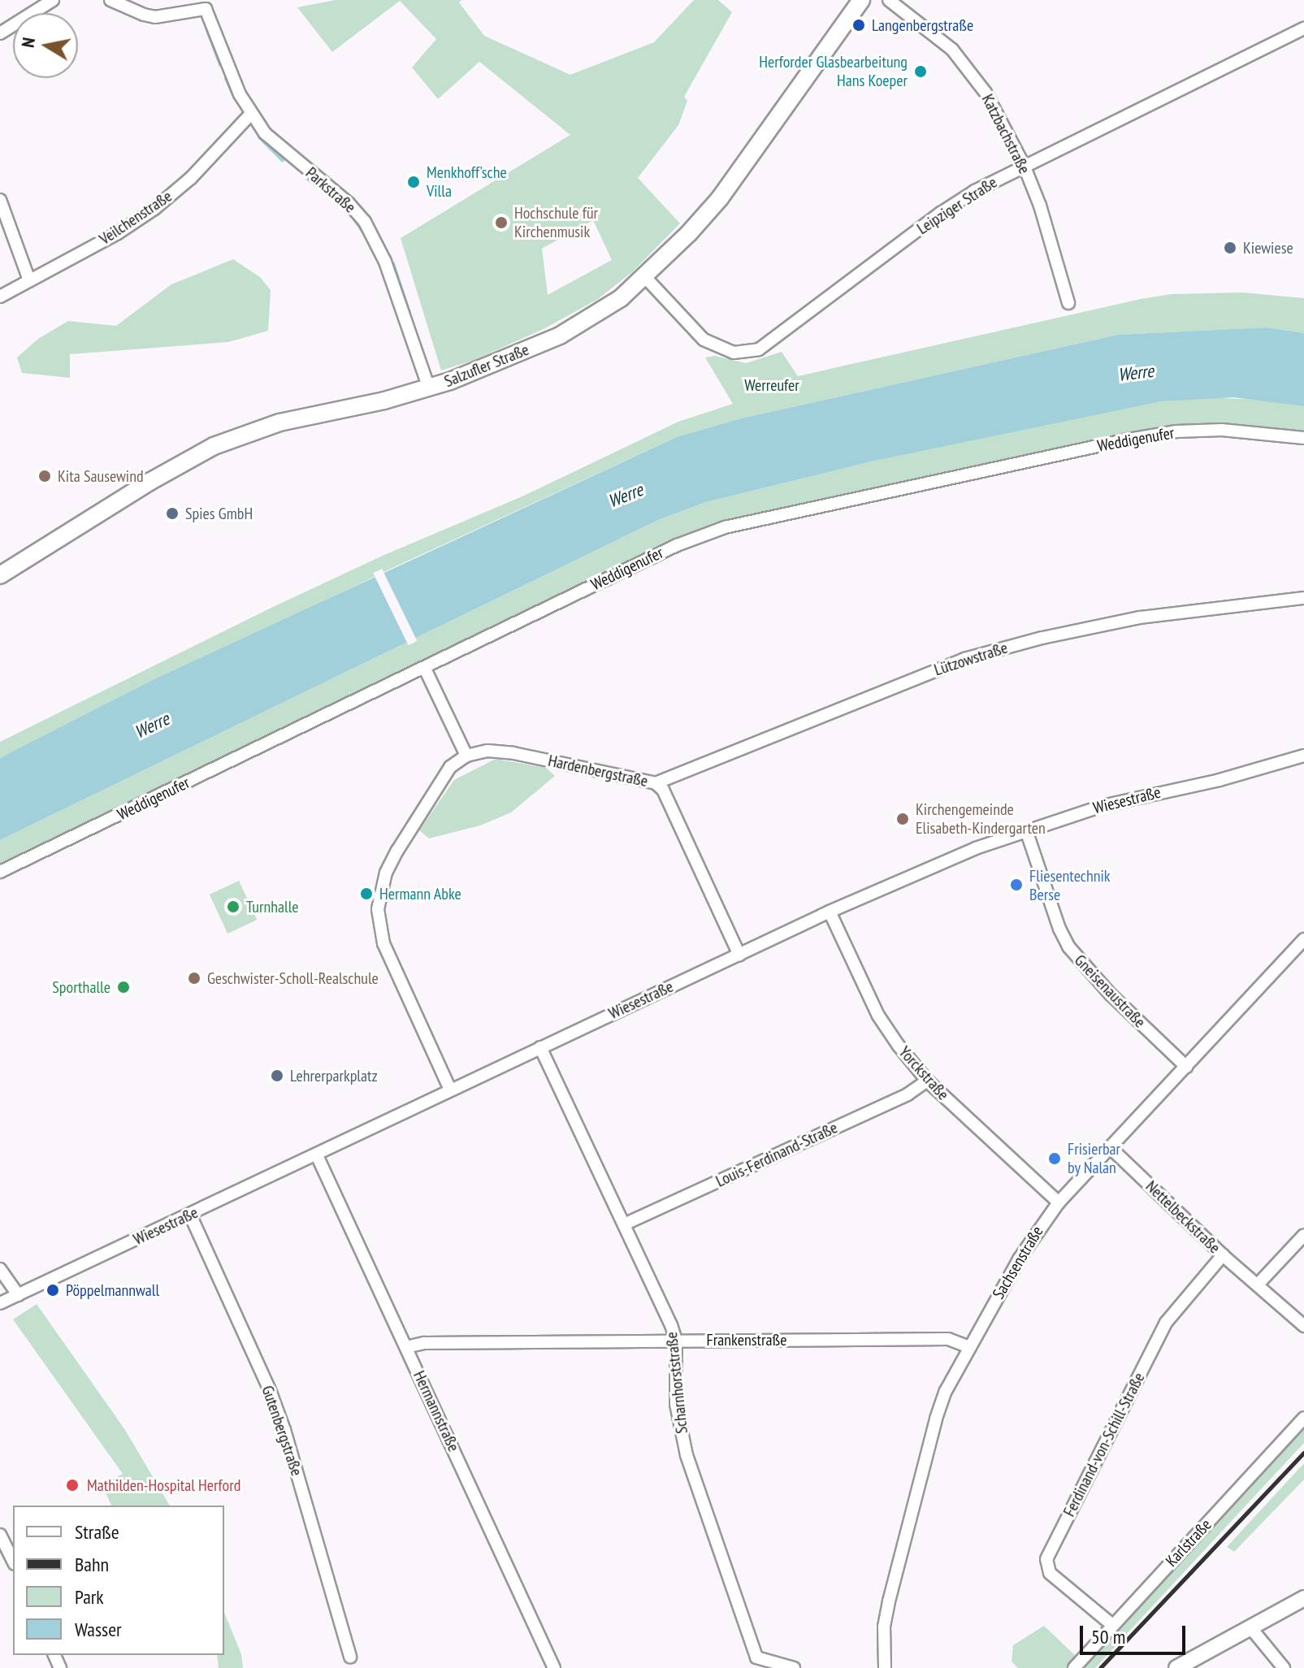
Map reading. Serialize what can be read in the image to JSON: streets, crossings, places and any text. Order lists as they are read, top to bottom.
{
  "streets": {
    "main road": ["Salzufler Straße"],
    "street": [
      "Katzbachstraße",
      "Parkstraße",
      "Leipziger Straße",
      "Veilchenstraße",
      "Weddigenufer",
      "Lützowstraße",
      "Hardenbergstraße",
      "Wiesestraße",
      "Gneisenaustraße",
      "Yorckstraße",
      "Louis-Ferdinand-Straße",
      "Nettelbeckstraße",
      "Sachsenstraße",
      "Frankenstraße",
      "Scharnhorststraße",
      "Hermannstraße",
      "Gutenbergstraße",
      "Ferdinand-von-Schill-Straße",
      "Karlstraße"
    ]
  },
  "crossings": [
    ["Katzbachstraße", "Leipziger Straße"],
    ["Parkstraße", "Veilchenstraße"],
    ["Parkstraße", "Salzufler Straße"],
    ["Leipziger Straße", "Salzufler Straße"],
    ["Lützowstraße", "Hardenbergstraße"],
    ["Hardenbergstraße", "Wiesestraße"],
    ["Wiesestraße", "Gneisenaustraße"],
    ["Wiesestraße", "Yorckstraße"],
    ["Wiesestraße", "Scharnhorststraße"],
    ["Wiesestraße", "Hermannstraße"],
    ["Wiesestraße", "Gutenbergstraße"],
    ["Gneisenaustraße", "Sachsenstraße"],
    ["Yorckstraße", "Louis-Ferdinand-Straße"],
    ["Yorckstraße", "Sachsenstraße"],
    ["Louis-Ferdinand-Straße", "Scharnhorststraße"],
    ["Nettelbeckstraße", "Sachsenstraße"],
    ["Nettelbeckstraße", "Ferdinand-von-Schill-Straße"],
    ["Sachsenstraße", "Frankenstraße"],
    ["Frankenstraße", "Scharnhorststraße"],
    ["Frankenstraße", "Hermannstraße"],
    ["Ferdinand-von-Schill-Straße", "Karlstraße"]
  ],
  "water": ["Werre"],
  "parks": ["Werreufer"],
  "places": [
    "Langenbergstraße",
    "Herforder Glasbearbeitung Hans Koeper",
    "Menkhoff'sche Villa",
    "Hochschule für Kirchenmusik",
    "Kiewiese",
    "Kita Sausewind",
    "Spies GmbH",
    "Kirchengemeinde Elisabeth-Kindergarten",
    "Fliesentechnik Berse",
    "Hermann Abke",
    "Turnhalle",
    "Geschwister-Scholl-Realschule",
    "Sporthalle",
    "Lehrerparkplatz",
    "Frisierbar by Nalan",
    "Pöppelmannwall",
    "Mathilden-Hospital Herford"
  ],
  "legend": [
    "Straße",
    "Bahn",
    "Park",
    "Wasser"
  ],
  "scale_bar": "50 m",
  "north": "left"
}
